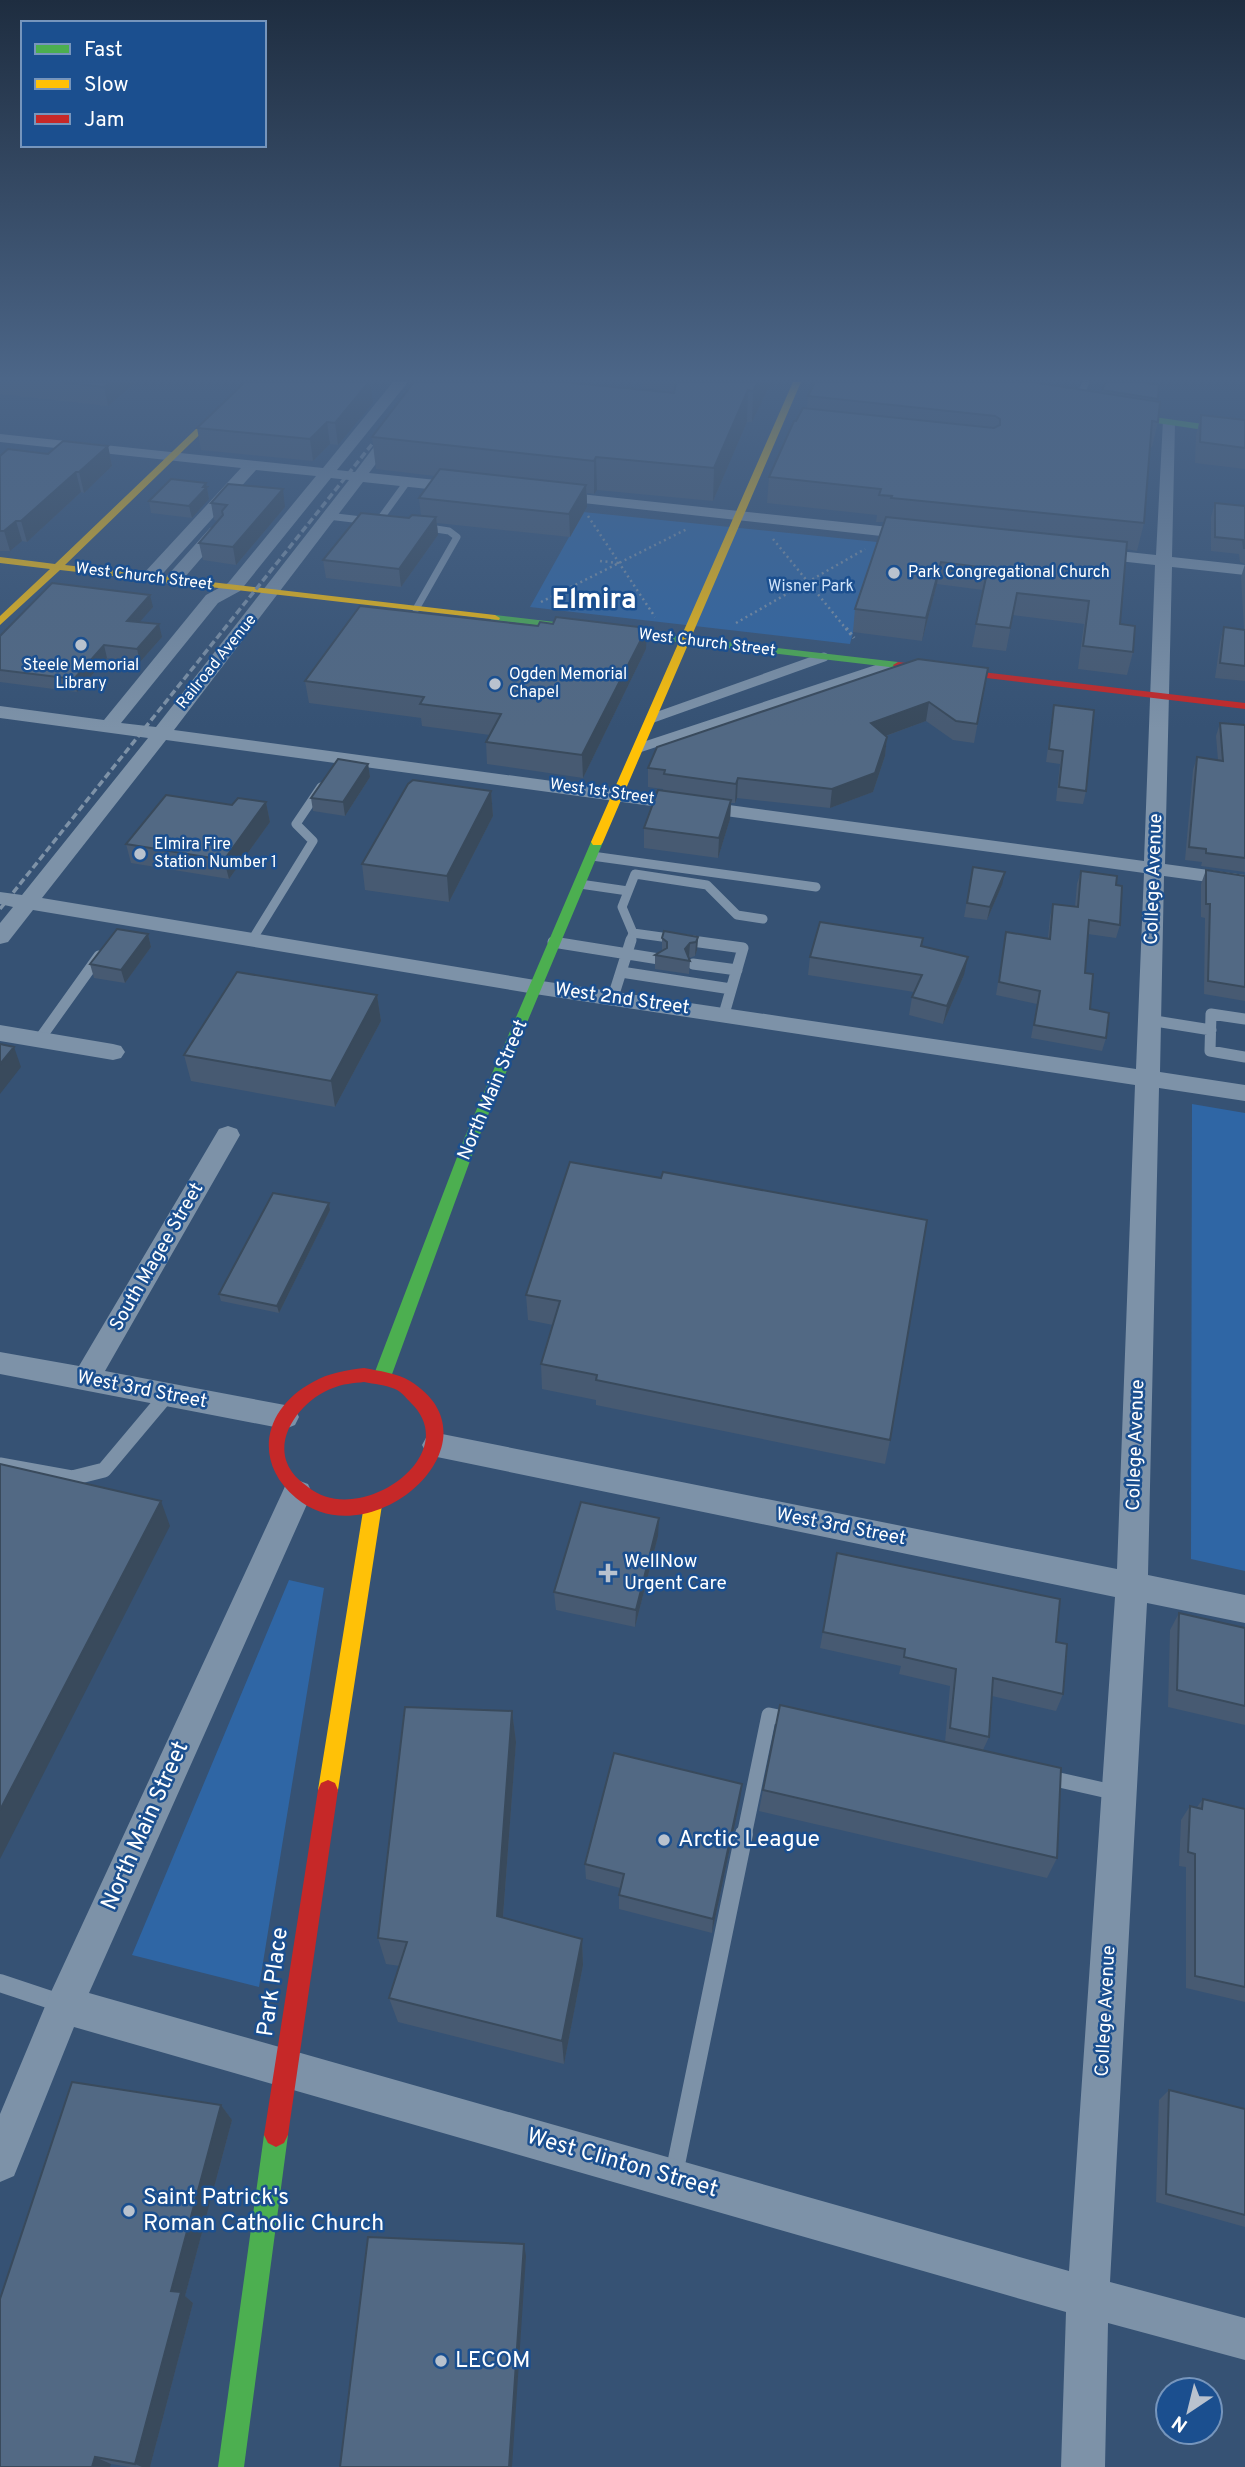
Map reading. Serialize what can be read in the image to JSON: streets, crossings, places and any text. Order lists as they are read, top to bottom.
{
  "streets": {
    "main road": ["West Church Street", "North Main Street", "Park Place"],
    "street": [
      "Railroad Avenue",
      "West 1st Street",
      "College Avenue",
      "West 2nd Street",
      "South Magee Street",
      "West 3rd Street",
      "West Clinton Street"
    ]
  },
  "crossings": [
    ["West Church Street", "Railroad Avenue"],
    ["West Church Street", "College Avenue"],
    ["West Church Street", "North Main Street"],
    ["Railroad Avenue", "West 1st Street"],
    ["Railroad Avenue", "West 2nd Street"],
    ["West 1st Street", "College Avenue"],
    ["West 1st Street", "North Main Street"],
    ["College Avenue", "West 2nd Street"],
    ["College Avenue", "West 3rd Street"],
    ["College Avenue", "West Clinton Street"],
    ["West 2nd Street", "North Main Street"],
    ["North Main Street", "West 3rd Street"],
    ["North Main Street", "Park Place"],
    ["North Main Street", "West Clinton Street"],
    ["South Magee Street", "West 3rd Street"],
    ["West 3rd Street", "Park Place"],
    ["Park Place", "West Clinton Street"]
  ],
  "districts": ["Elmira"],
  "parks": ["Wisner Park"],
  "places": {
    "other": [
      "Park Congregational Church",
      "Steele Memorial Library",
      "Ogden Memorial Chapel",
      "Elmira Fire Station Number 1",
      "Arctic League",
      "Saint Patrick's Roman Catholic Church",
      "LECOM"
    ],
    "health": ["WellNow Urgent Care"]
  },
  "legend": ["Fast", "Slow", "Jam"],
  "north": "bottom left"
}
